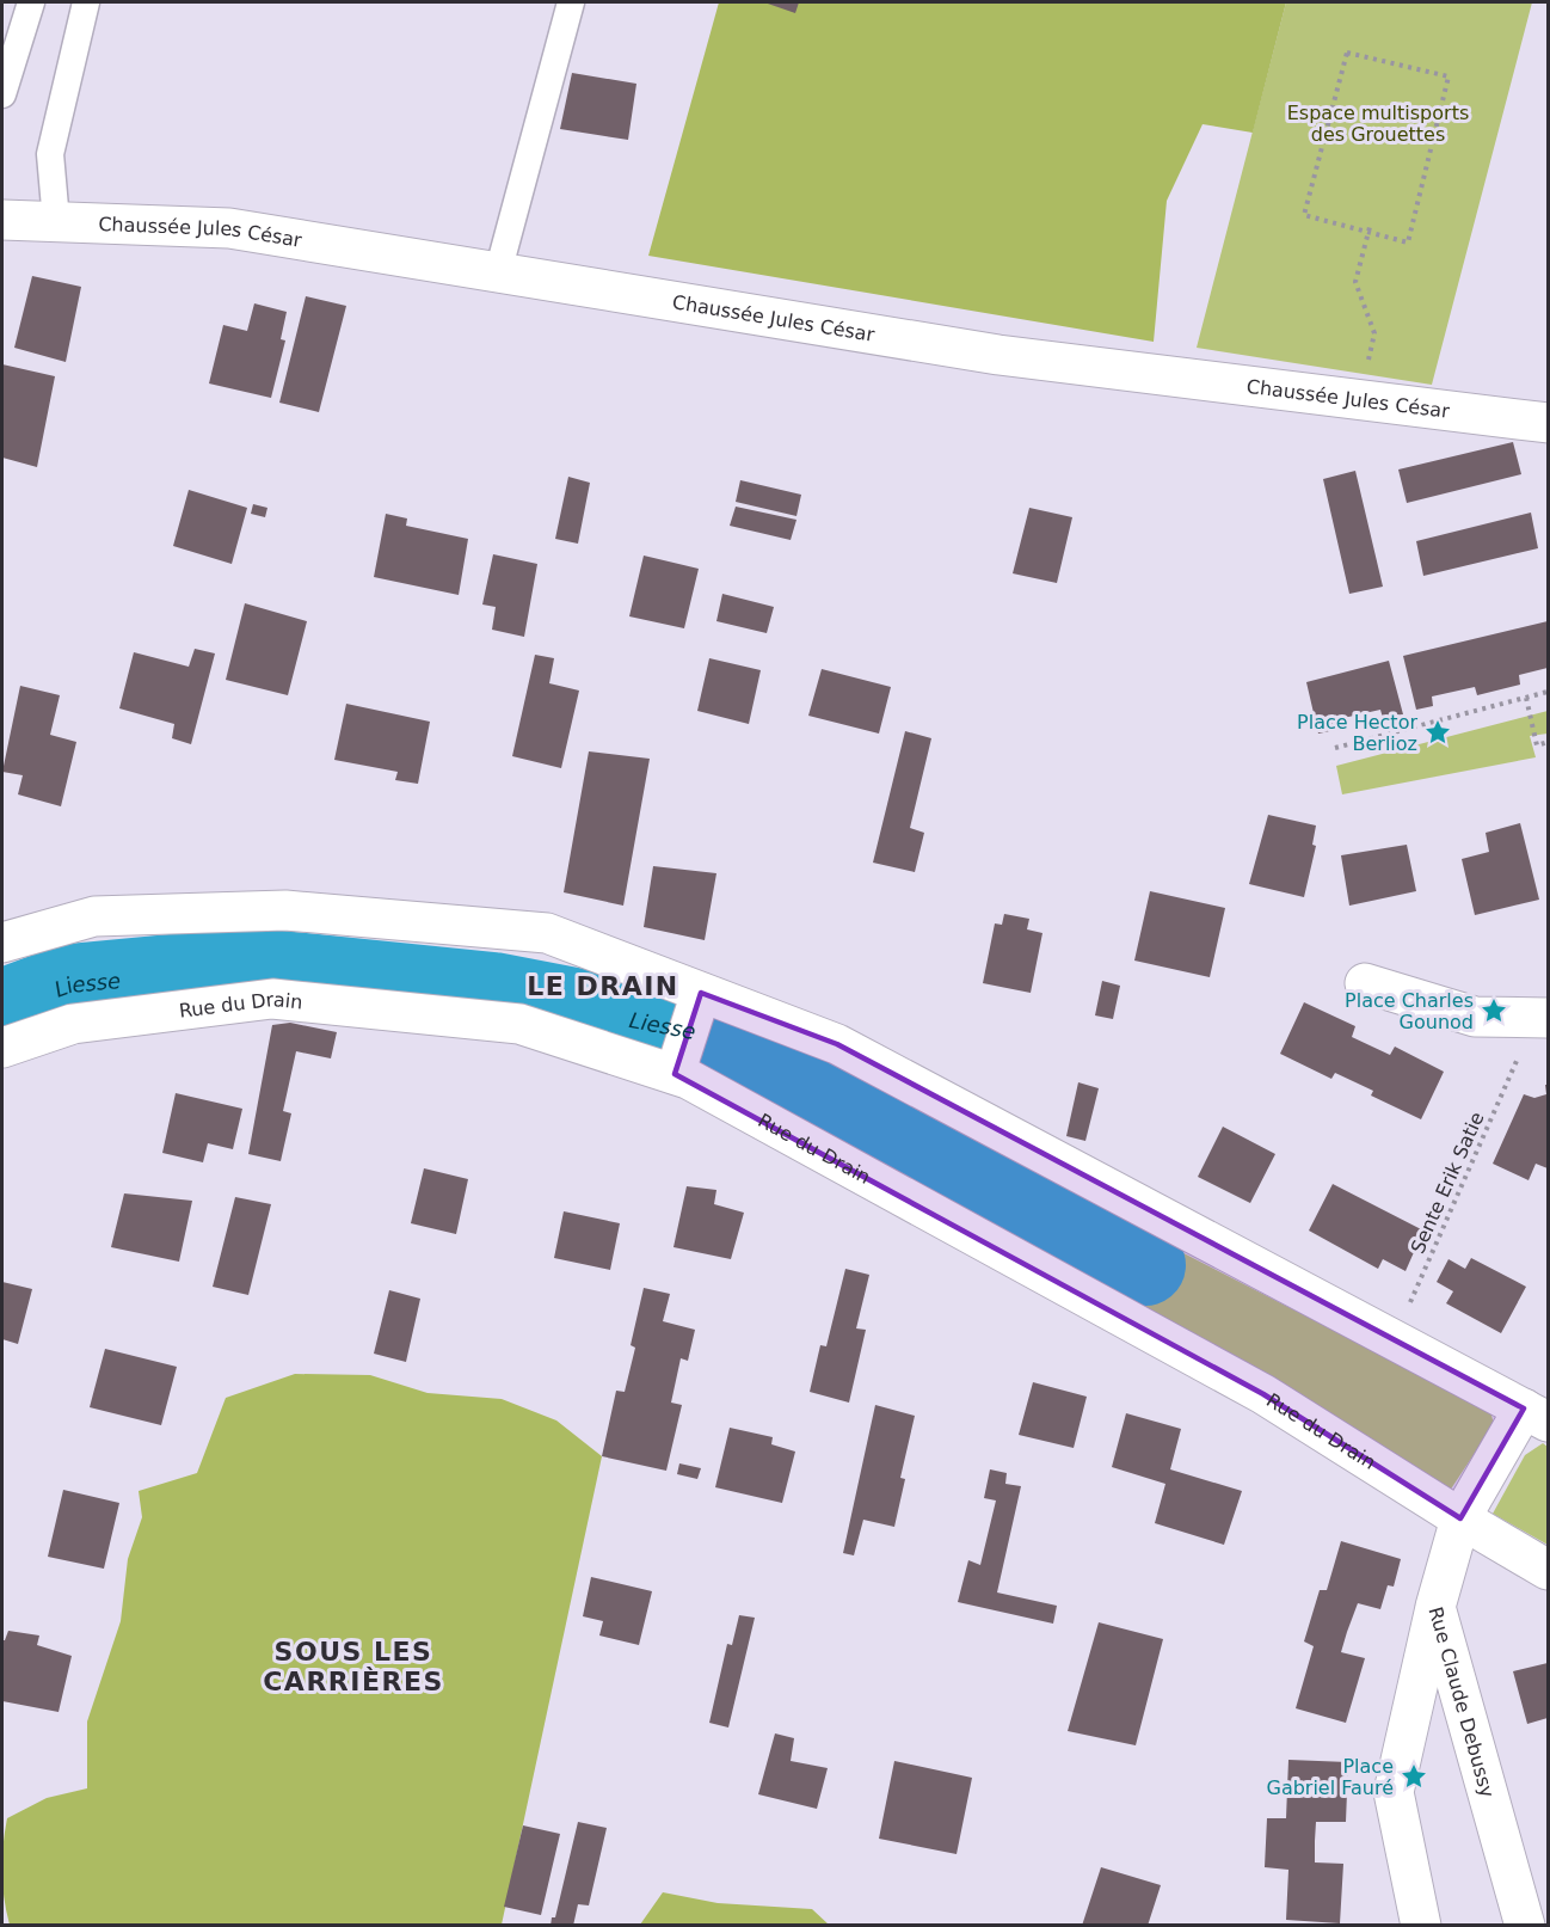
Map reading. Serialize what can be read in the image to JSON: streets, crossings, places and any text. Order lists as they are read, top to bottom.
{
  "streets": {
    "street": ["Chaussée Jules César", "Rue du Drain", "Rue Claude Debussy"],
    "path": ["Sente Erik Satie"]
  },
  "crossings": [
    ["Rue du Drain", "Rue Claude Debussy"]
  ],
  "districts": ["LE DRAIN", "SOUS LES CARRIÈRES"],
  "water": ["Liesse"],
  "parks": ["Espace multisports des Grouettes"],
  "places": {
    "place": ["Place Hector Berlioz", "Place Charles Gounod", "Place Gabriel Fauré"]
  }
}
